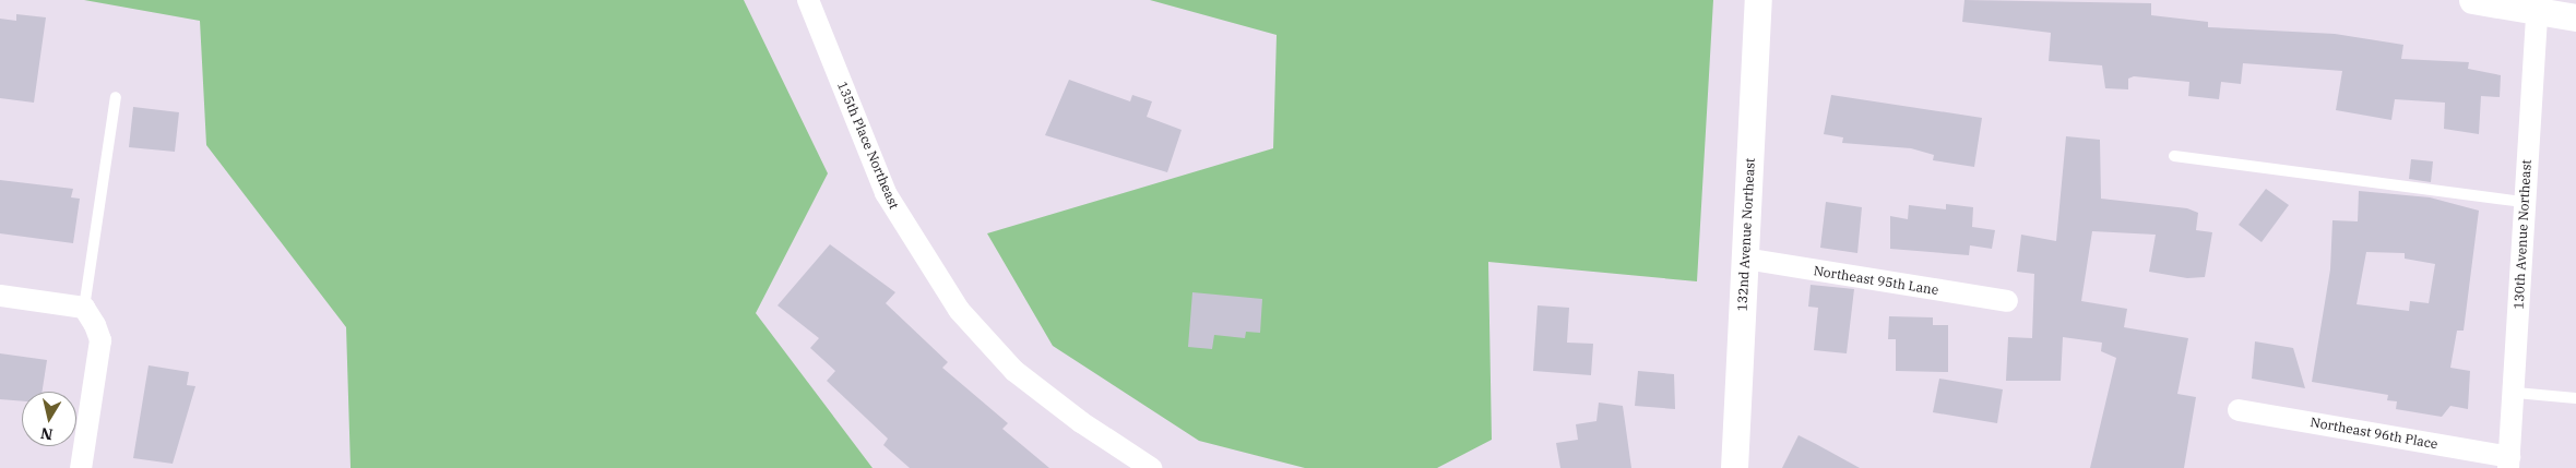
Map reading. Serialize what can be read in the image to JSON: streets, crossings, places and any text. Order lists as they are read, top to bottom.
{
  "streets": {
    "street": [
      "135th Place Northeast",
      "132nd Avenue Northeast",
      "130th Avenue Northeast",
      "Northeast 95th Lane",
      "Northeast 96th Place"
    ]
  },
  "crossings": [
    ["132nd Avenue Northeast", "Northeast 95th Lane"],
    ["130th Avenue Northeast", "Northeast 96th Place"]
  ],
  "north": "bottom"
}
